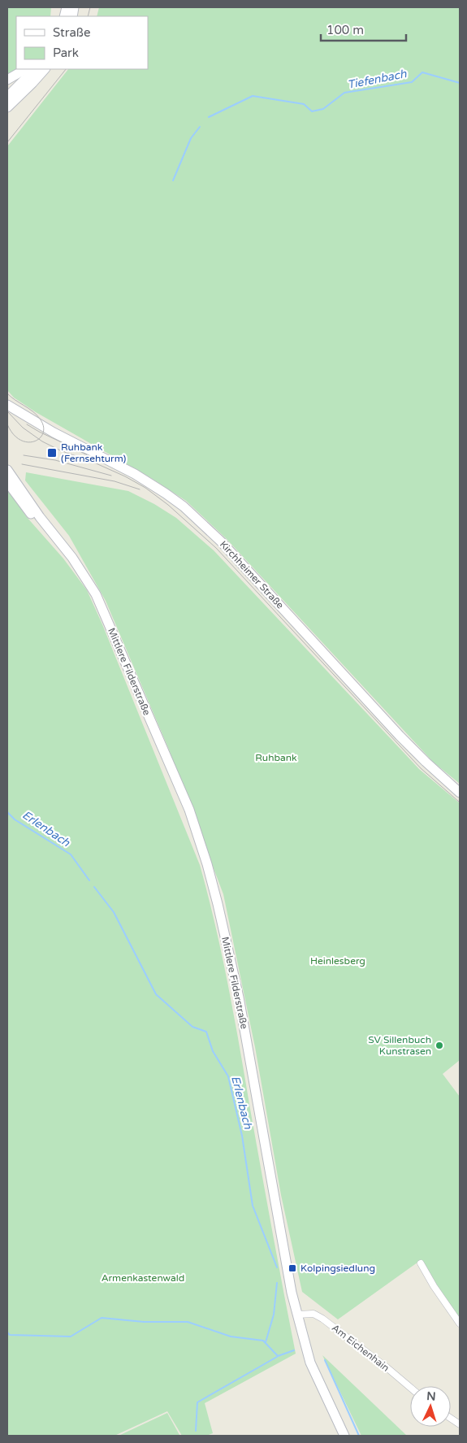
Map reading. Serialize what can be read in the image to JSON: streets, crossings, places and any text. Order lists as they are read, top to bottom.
{
  "streets": {
    "main road": ["Kirchheimer Straße", "Mittlere Filderstraße"],
    "street": ["Am Eichenhain"]
  },
  "crossings": [
    ["Mittlere Filderstraße", "Am Eichenhain"]
  ],
  "water": ["Tiefenbach", "Erlenbach"],
  "parks": ["Ruhbank", "Heinlesberg", "Armenkastenwald"],
  "places": {
    "transit": ["Ruhbank (Fernsehturm)", "Kolpingsiedlung"],
    "other": ["SV Sillenbuch Kunstrasen"]
  },
  "legend": ["Straße", "Park"],
  "scale_bar": "100 m",
  "north": "top"
}
